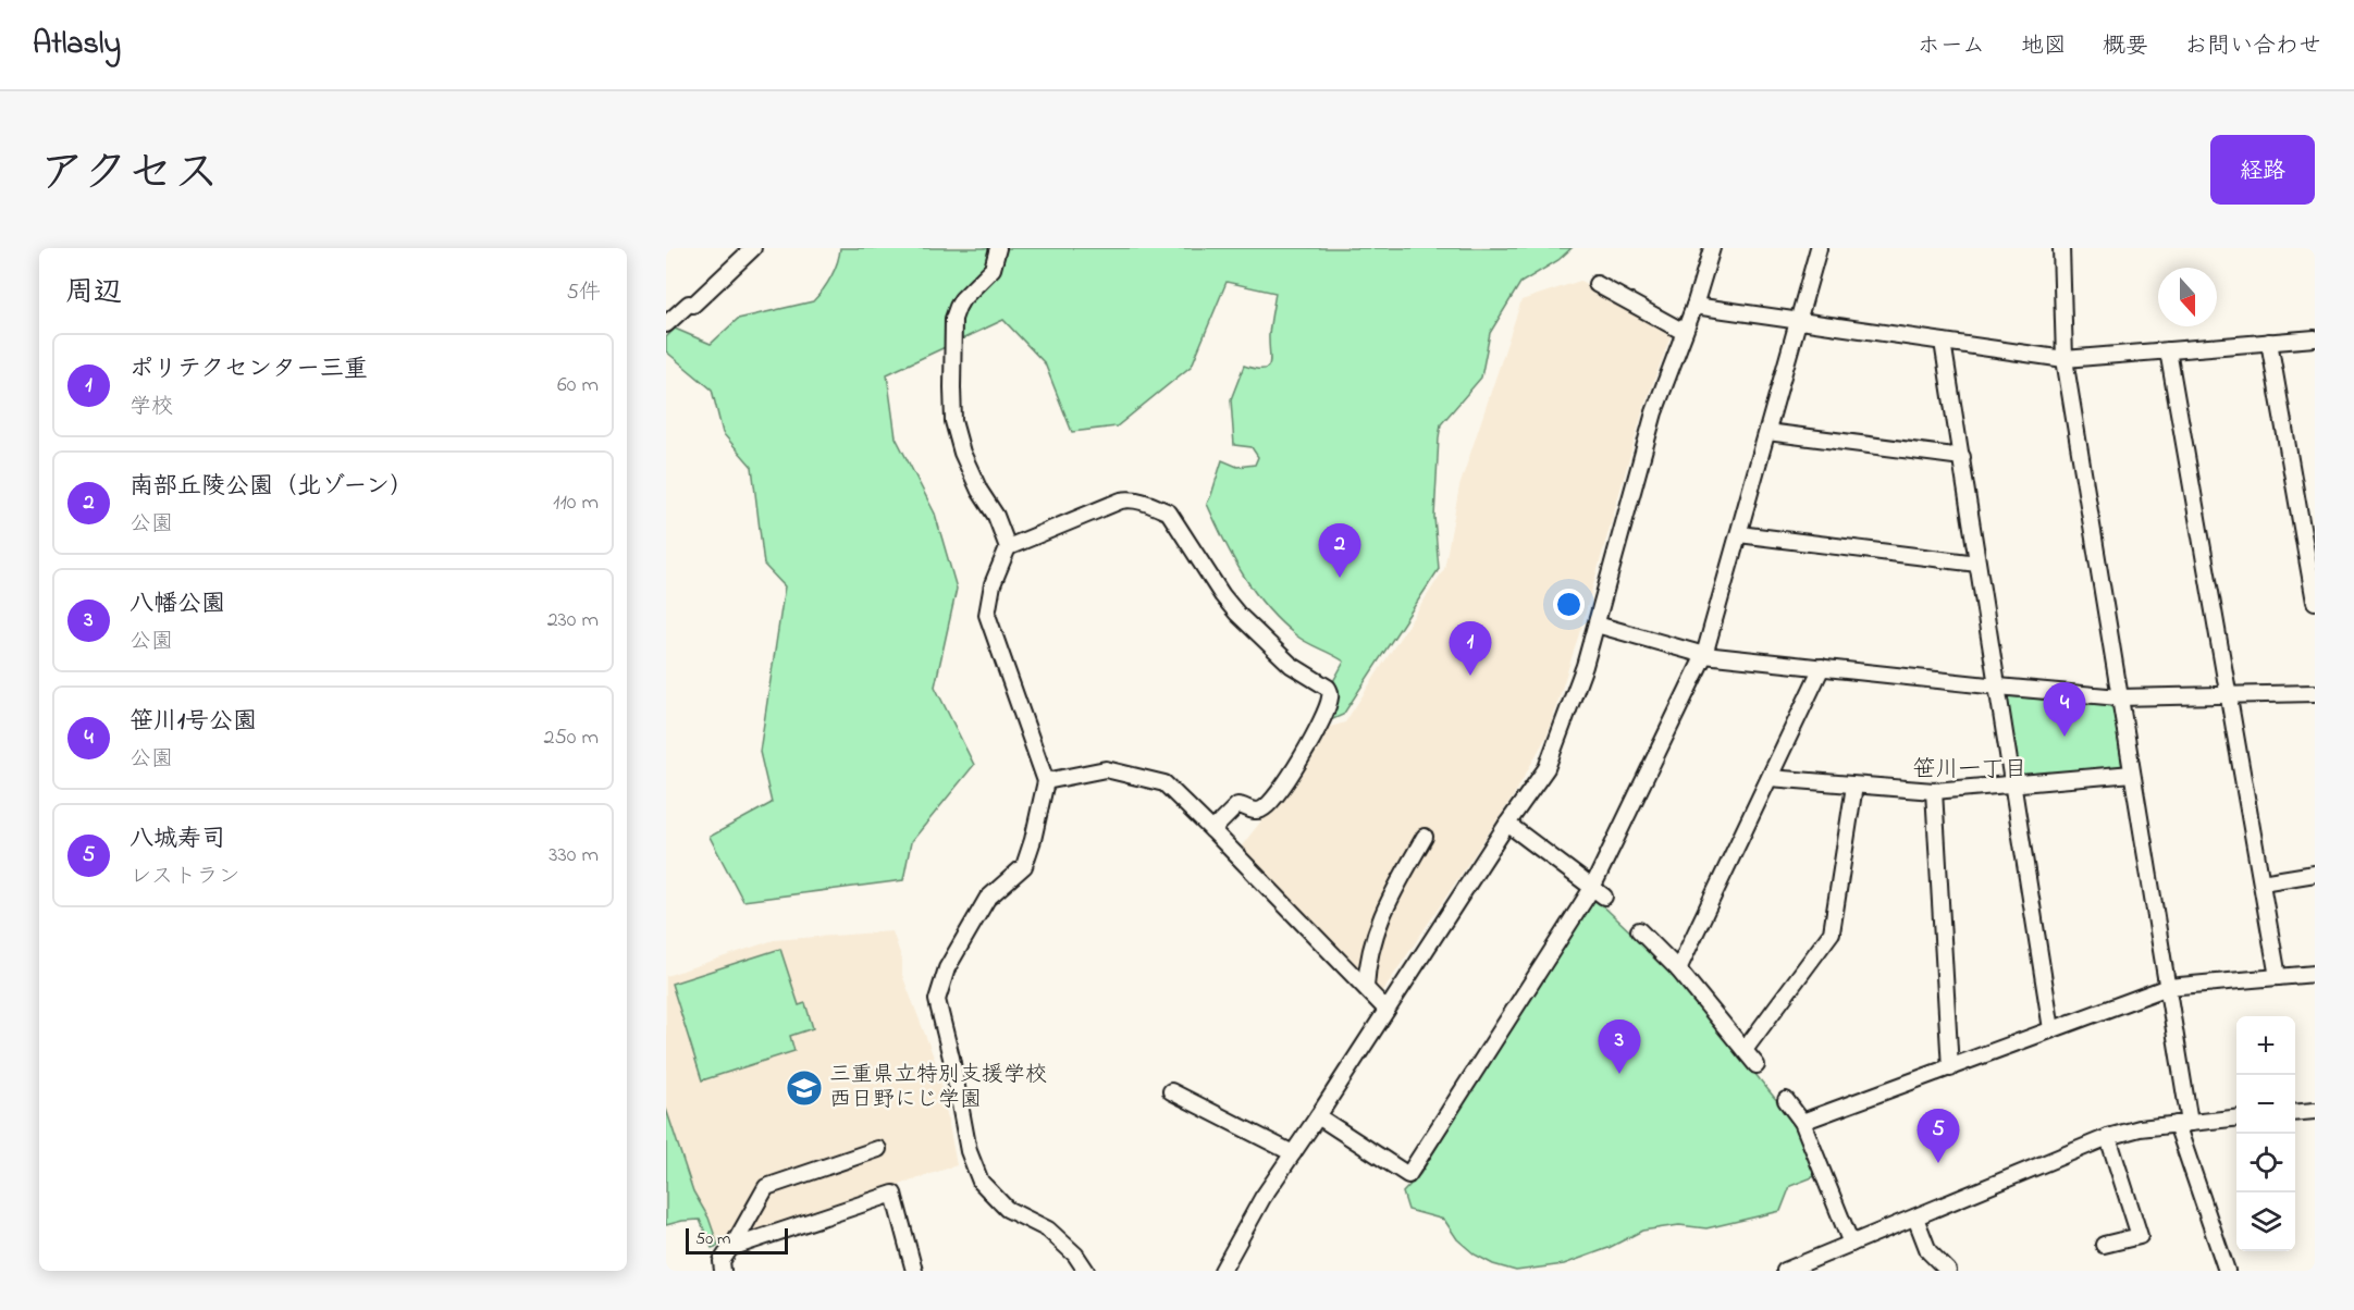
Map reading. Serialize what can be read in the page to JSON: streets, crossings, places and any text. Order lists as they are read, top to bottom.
{
  "districts": ["笹川一丁目"],
  "places": {
    "school or university": ["三重県立特別支援学校 西日野にじ学園"]
  },
  "scale_bar": "50 m",
  "north": "bottom",
  "page": {
    "header": "Atlasly",
    "nav": [
      "ホーム",
      "地図",
      "概要",
      "お問い合わせ"
    ],
    "title": "アクセス",
    "buttons": "経路",
    "heading": ["周辺", "5件"],
    "list": [
      {
        "mark": "1",
        "name": "ポリテクセンター三重",
        "note": "学校",
        "value": "60 m"
      },
      {
        "mark": "2",
        "name": "南部丘陵公園（北ゾーン）",
        "note": "公園",
        "value": "110 m"
      },
      {
        "mark": "3",
        "name": "八幡公園",
        "note": "公園",
        "value": "230 m"
      },
      {
        "mark": "4",
        "name": "笹川1号公園",
        "note": "公園",
        "value": "250 m"
      },
      {
        "mark": "5",
        "name": "八城寿司",
        "note": "レストラン",
        "value": "330 m"
      }
    ],
    "pins": [
      "2",
      "1",
      "4",
      "3",
      "5"
    ],
    "map_buttons": ["+", "−"],
    "scale": "50 m"
  }
}
